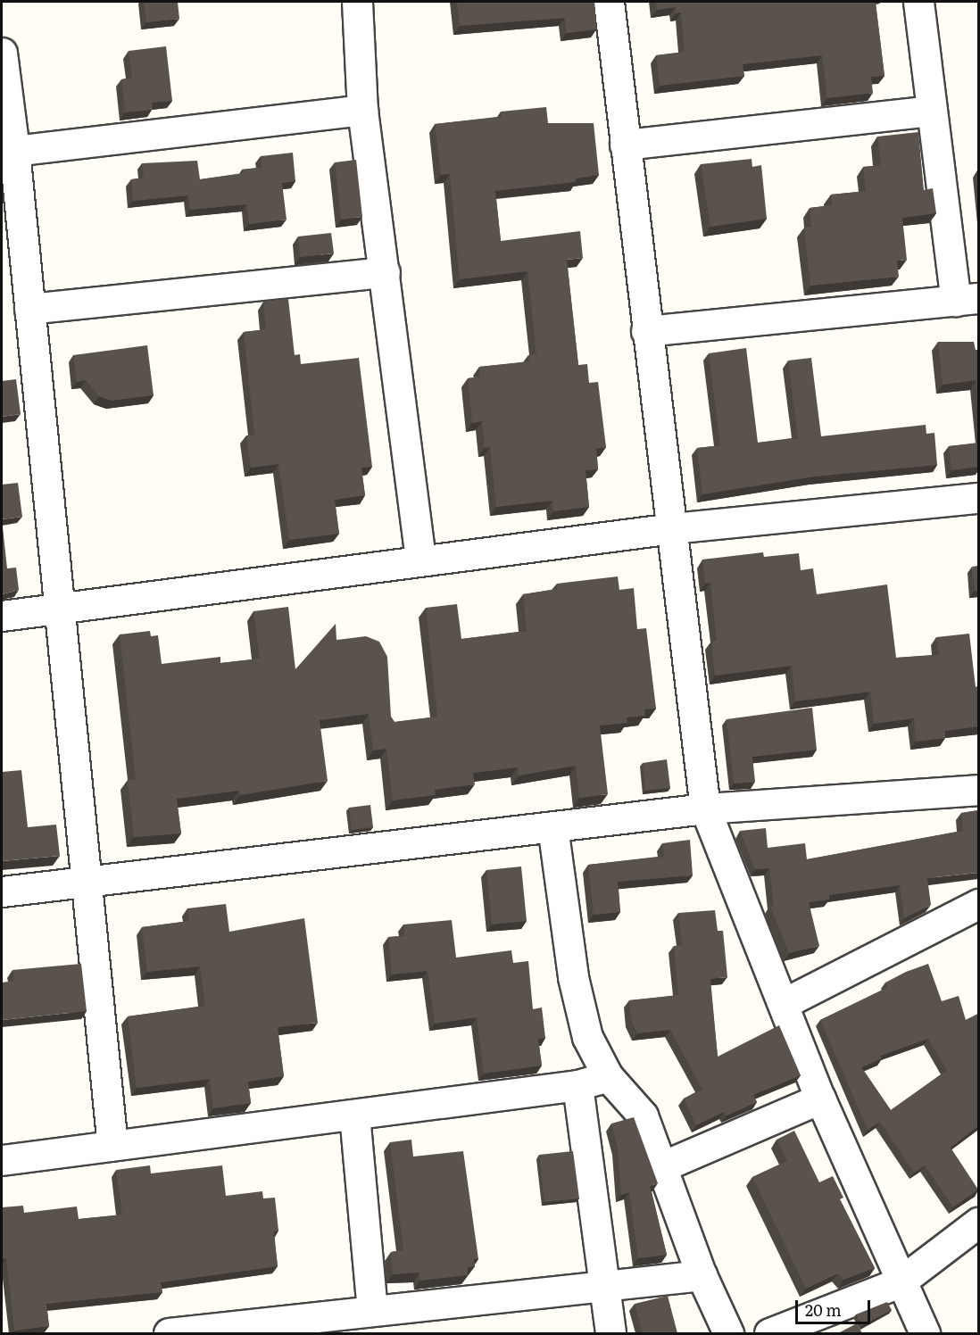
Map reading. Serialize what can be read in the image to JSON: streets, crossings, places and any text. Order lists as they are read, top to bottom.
{
  "scale_bar": "20 m"
}
